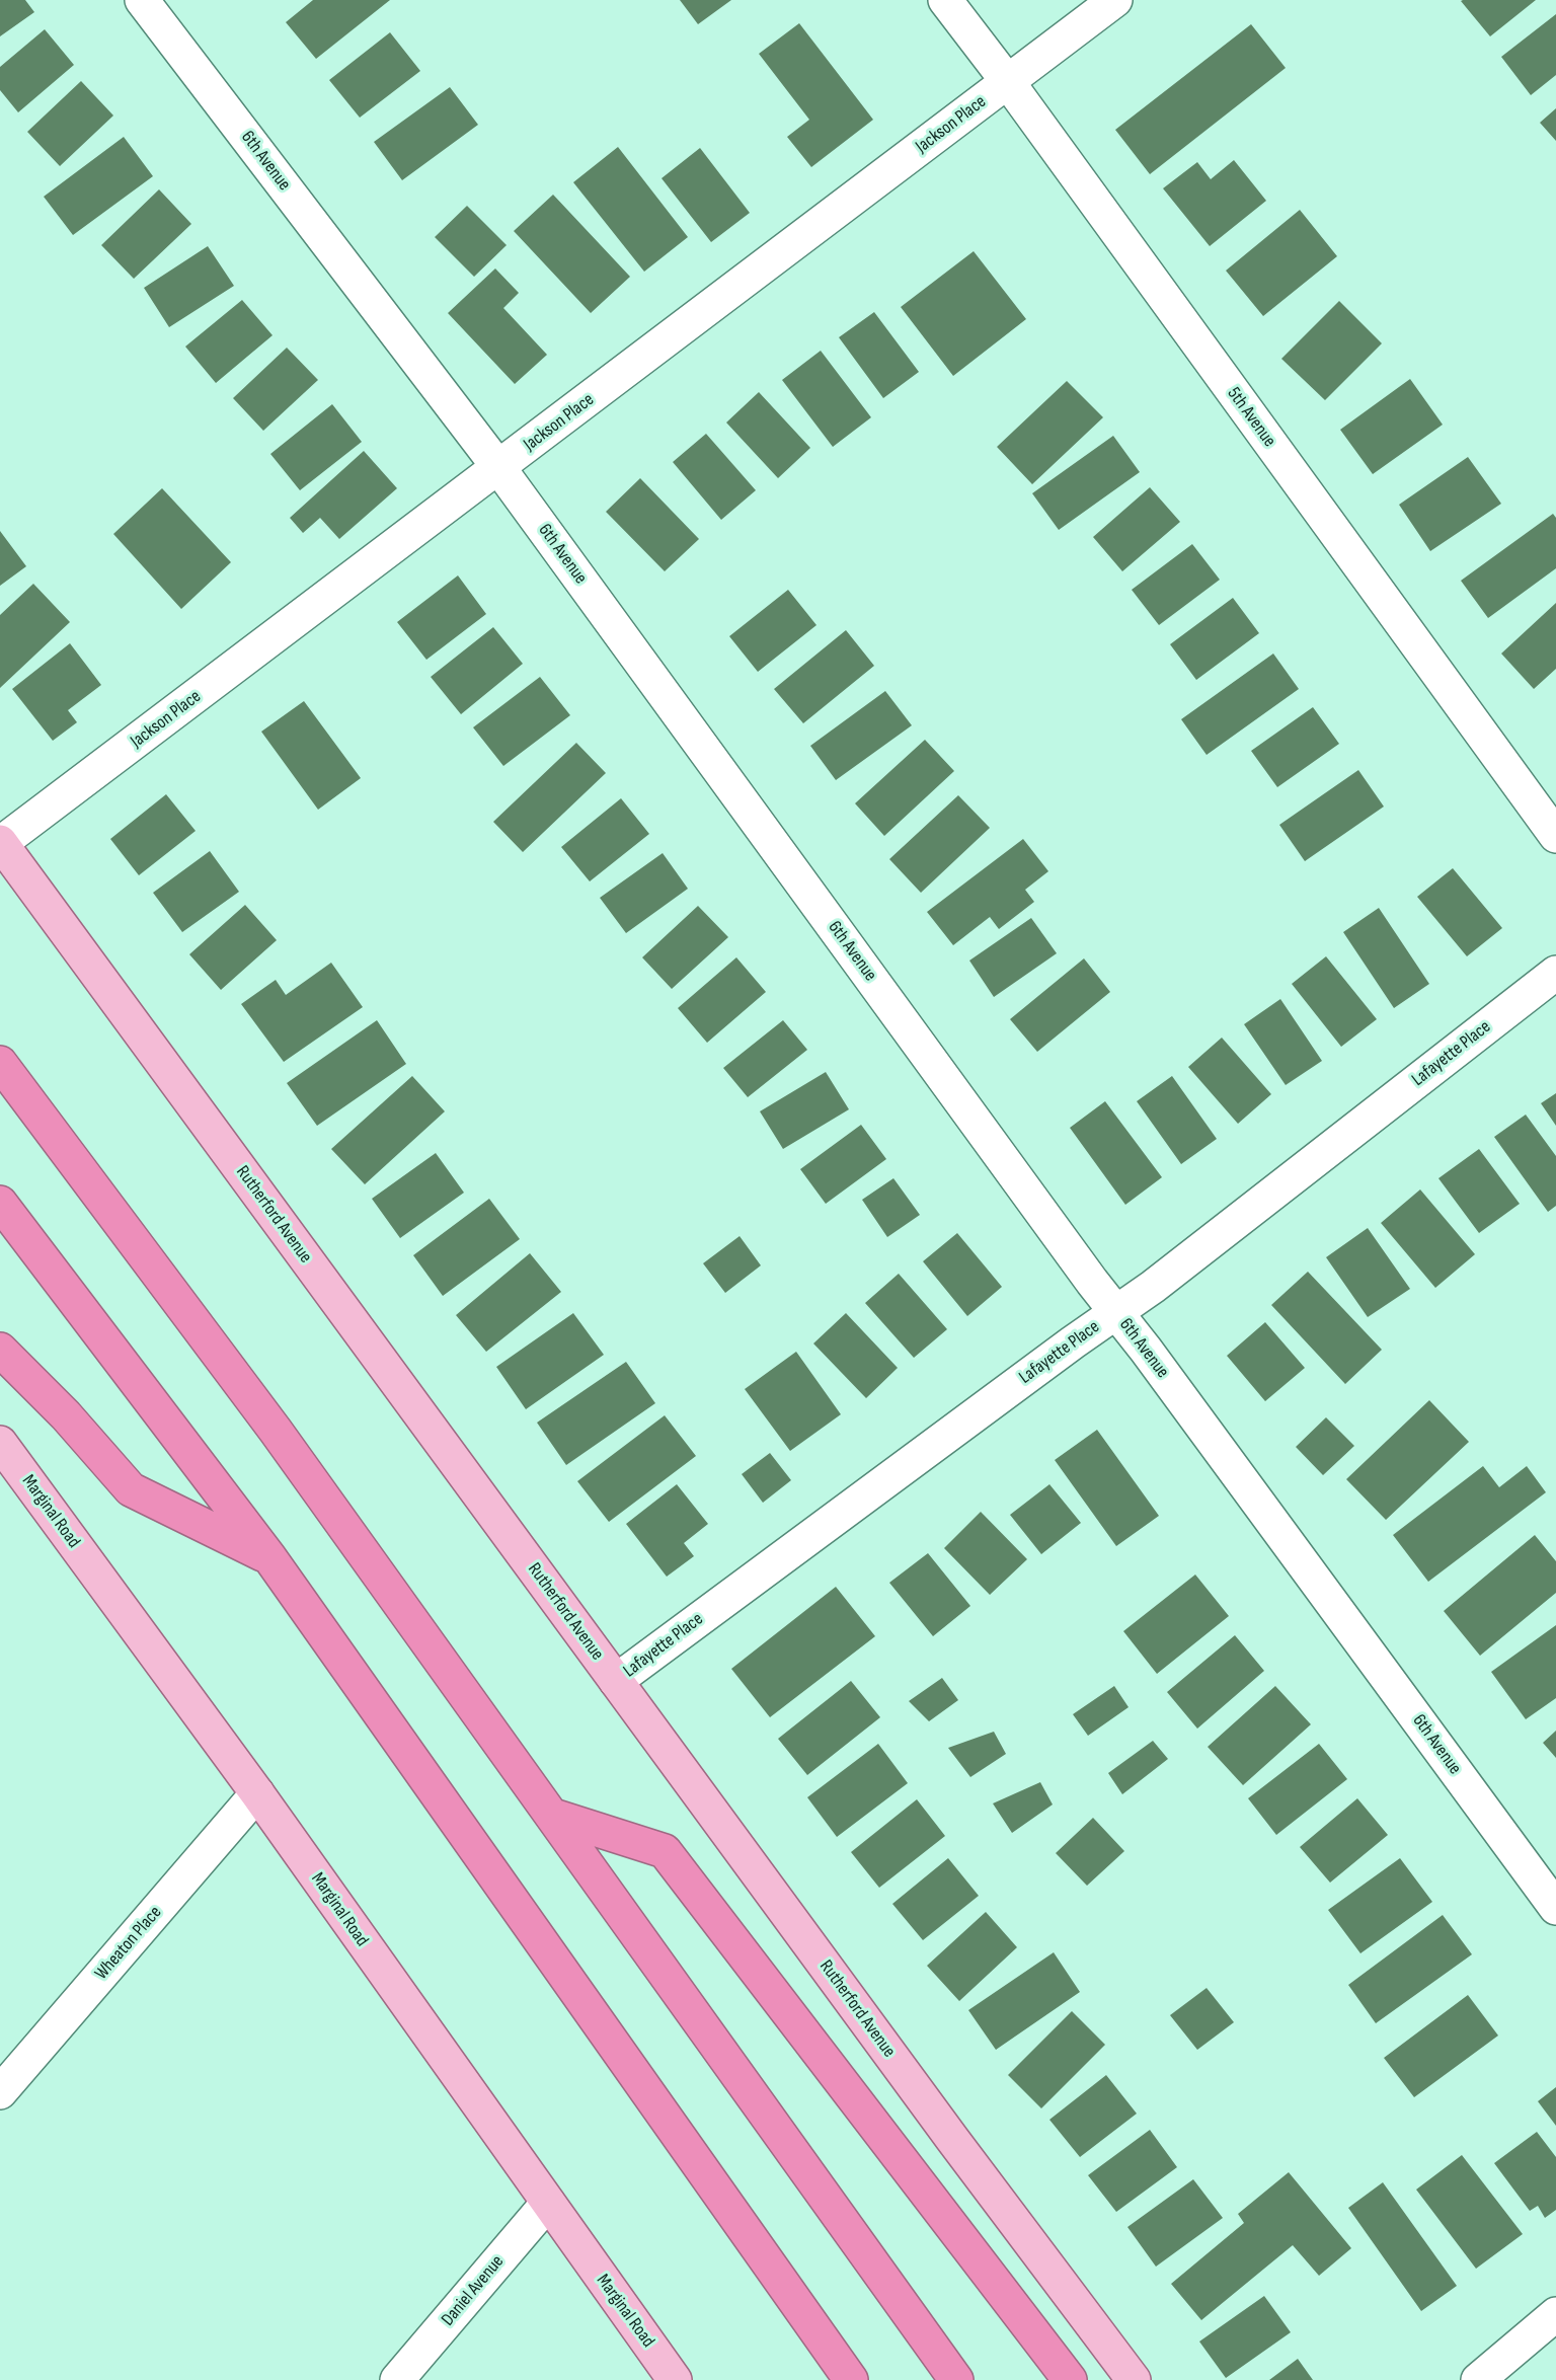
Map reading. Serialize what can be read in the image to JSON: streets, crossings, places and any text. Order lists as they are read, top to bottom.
{
  "streets": {
    "main road": ["Rutherford Avenue", "Marginal Road"],
    "street": [
      "Jackson Place",
      "6th Avenue",
      "5th Avenue",
      "Lafayette Place",
      "Wheaton Place",
      "Daniel Avenue"
    ]
  },
  "crossings": [
    ["Jackson Place", "6th Avenue"],
    ["Jackson Place", "5th Avenue"],
    ["Jackson Place", "Rutherford Avenue"],
    ["6th Avenue", "Lafayette Place"],
    ["Lafayette Place", "Rutherford Avenue"],
    ["Marginal Road", "Wheaton Place"],
    ["Marginal Road", "Daniel Avenue"]
  ]
}
